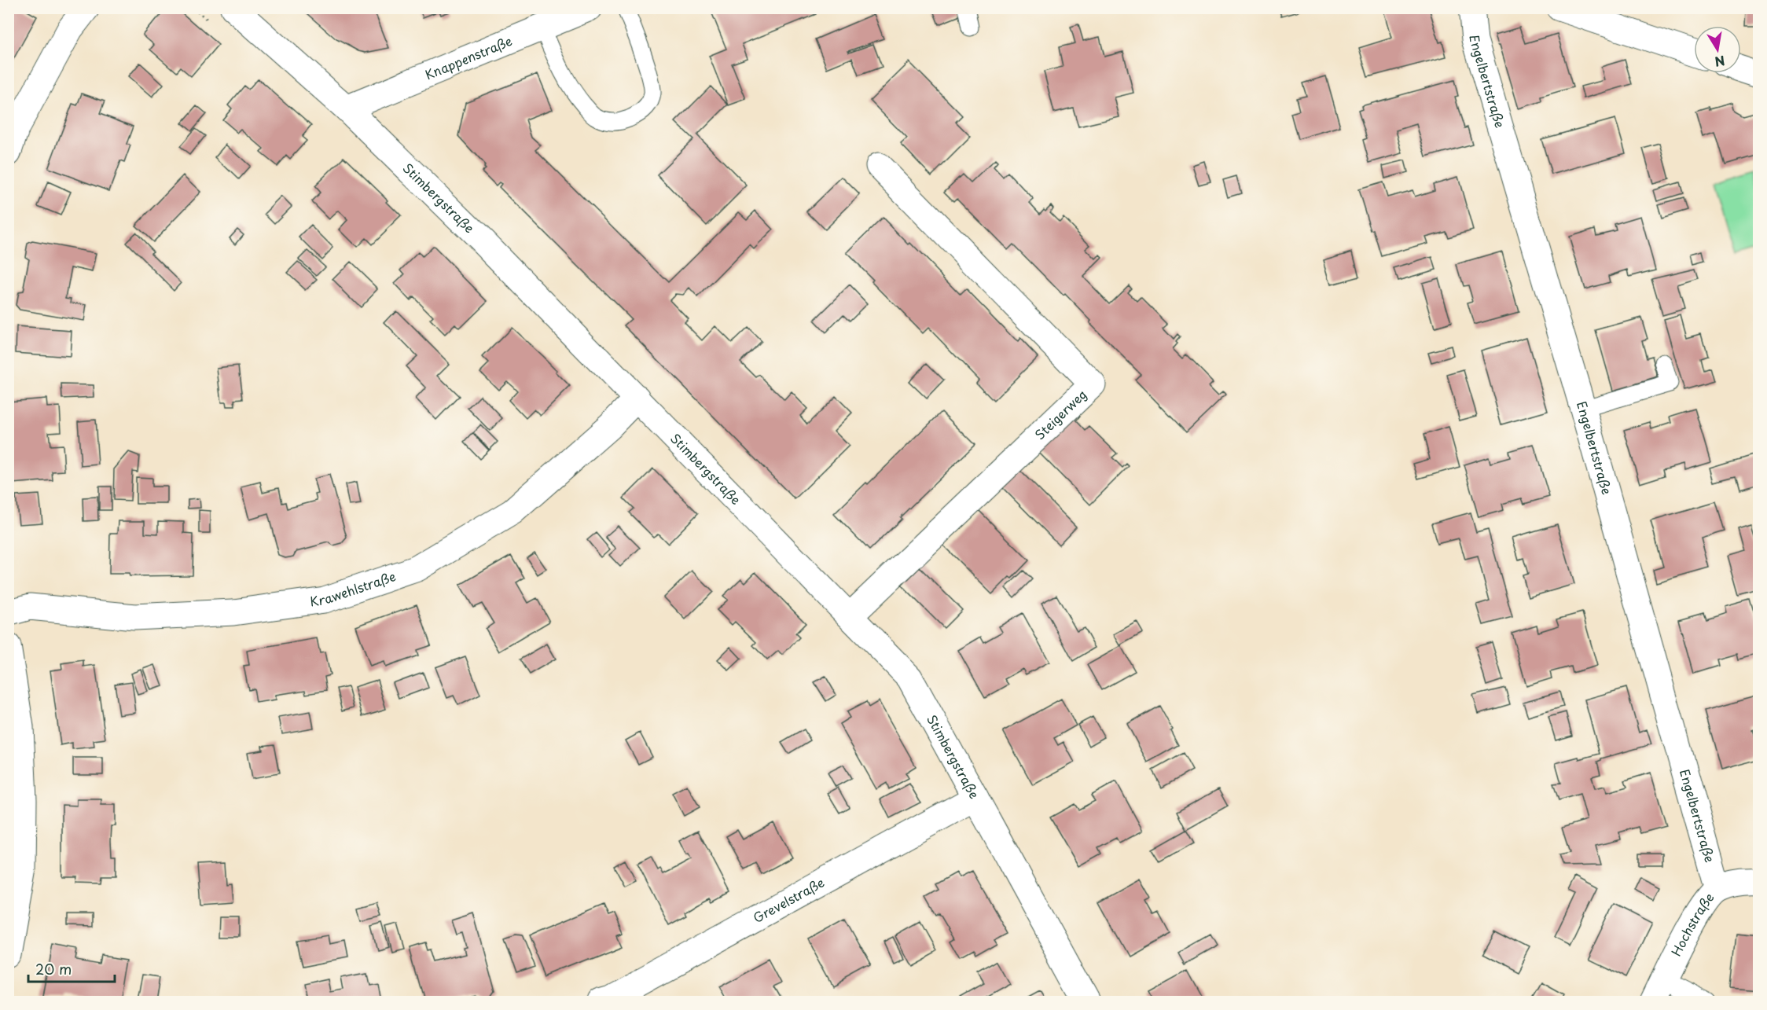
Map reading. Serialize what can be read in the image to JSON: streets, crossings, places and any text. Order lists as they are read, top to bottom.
{
  "streets": {
    "street": [
      "Knappenstraße",
      "Engelbertstraße",
      "Stimbergstraße",
      "Steigerweg",
      "Krawehlstraße",
      "Grevelstraße",
      "Hochstraße"
    ]
  },
  "crossings": [
    ["Knappenstraße", "Stimbergstraße"],
    ["Engelbertstraße", "Hochstraße"],
    ["Stimbergstraße", "Steigerweg"],
    ["Stimbergstraße", "Krawehlstraße"],
    ["Stimbergstraße", "Grevelstraße"]
  ],
  "scale_bar": "20 m",
  "north": "bottom"
}
